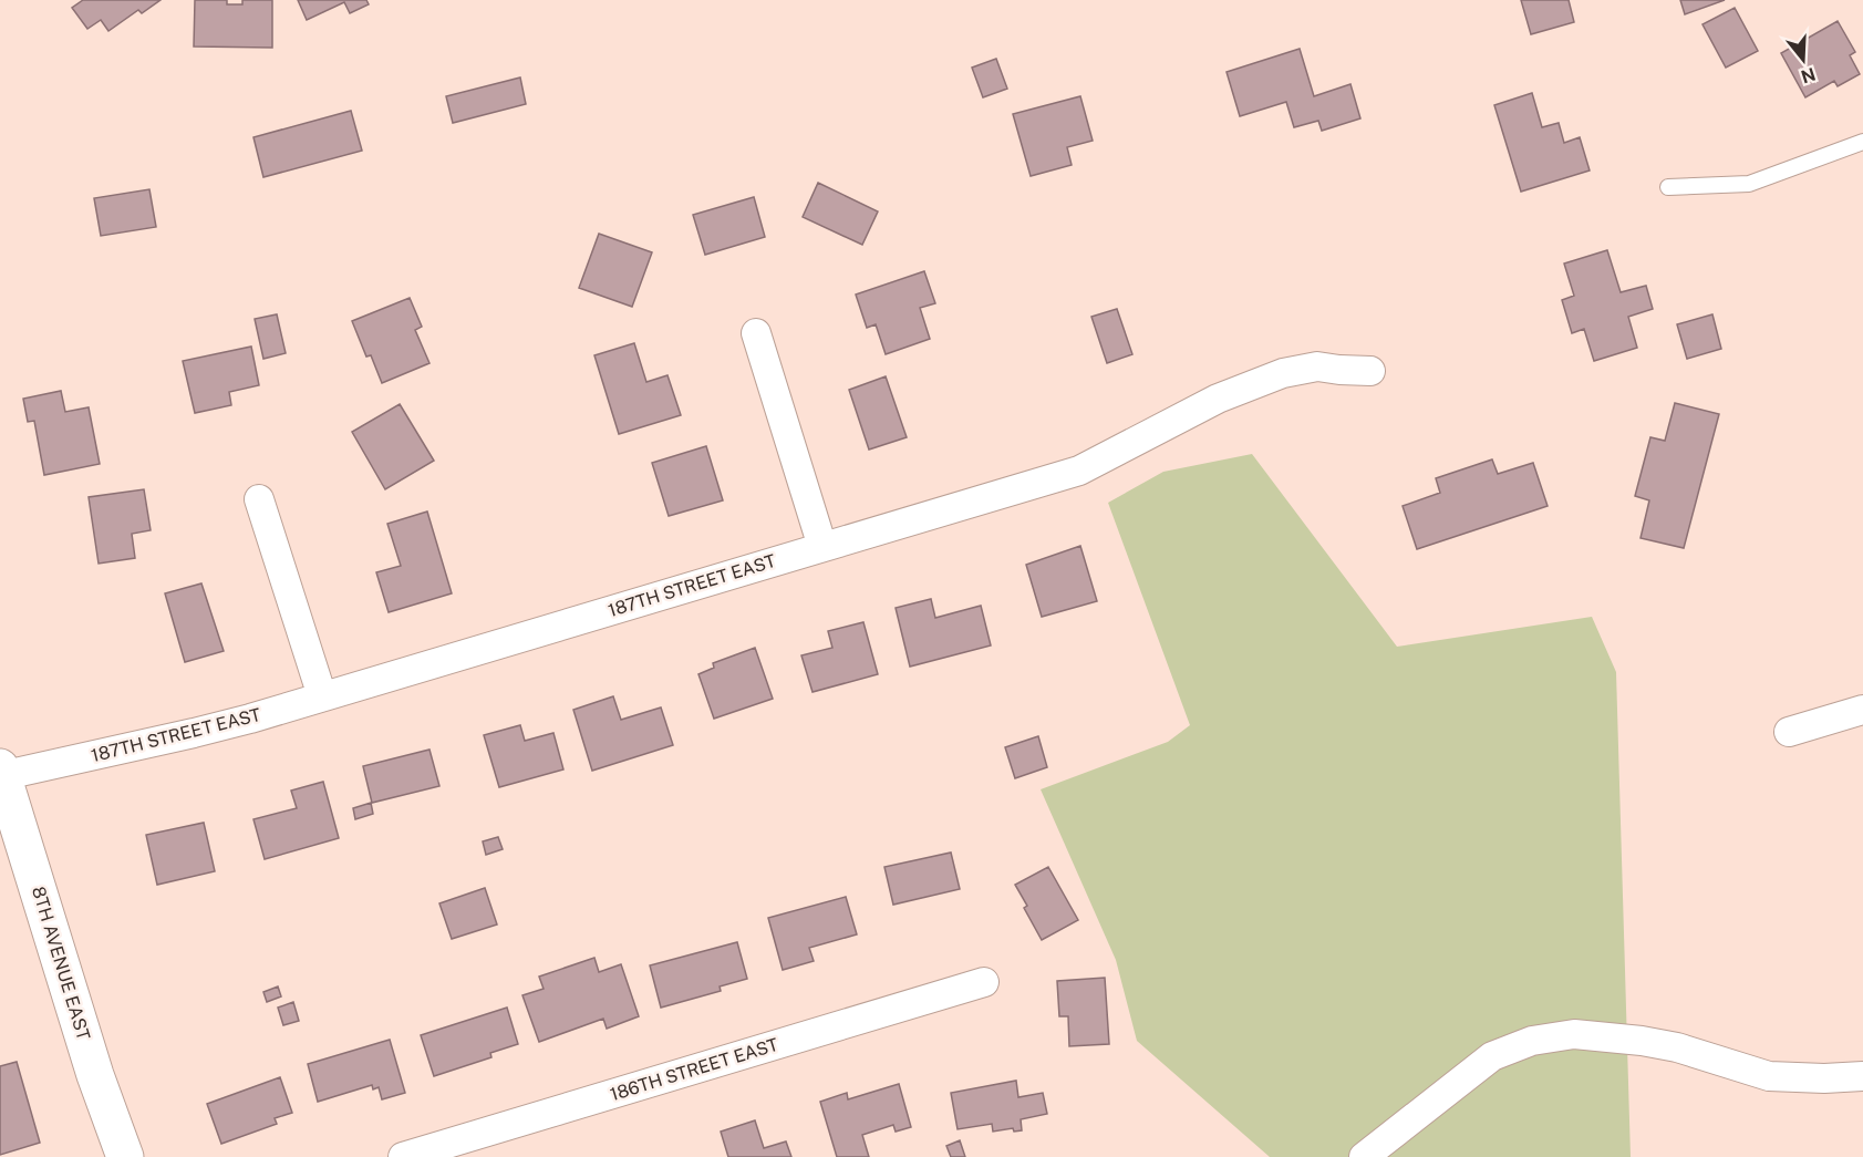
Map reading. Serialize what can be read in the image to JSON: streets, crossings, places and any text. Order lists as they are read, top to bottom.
{
  "streets": {
    "street": ["187TH STREET EAST", "8TH AVENUE EAST", "186TH STREET EAST"]
  },
  "crossings": [
    ["187TH STREET EAST", "8TH AVENUE EAST"]
  ],
  "north": "bottom"
}
